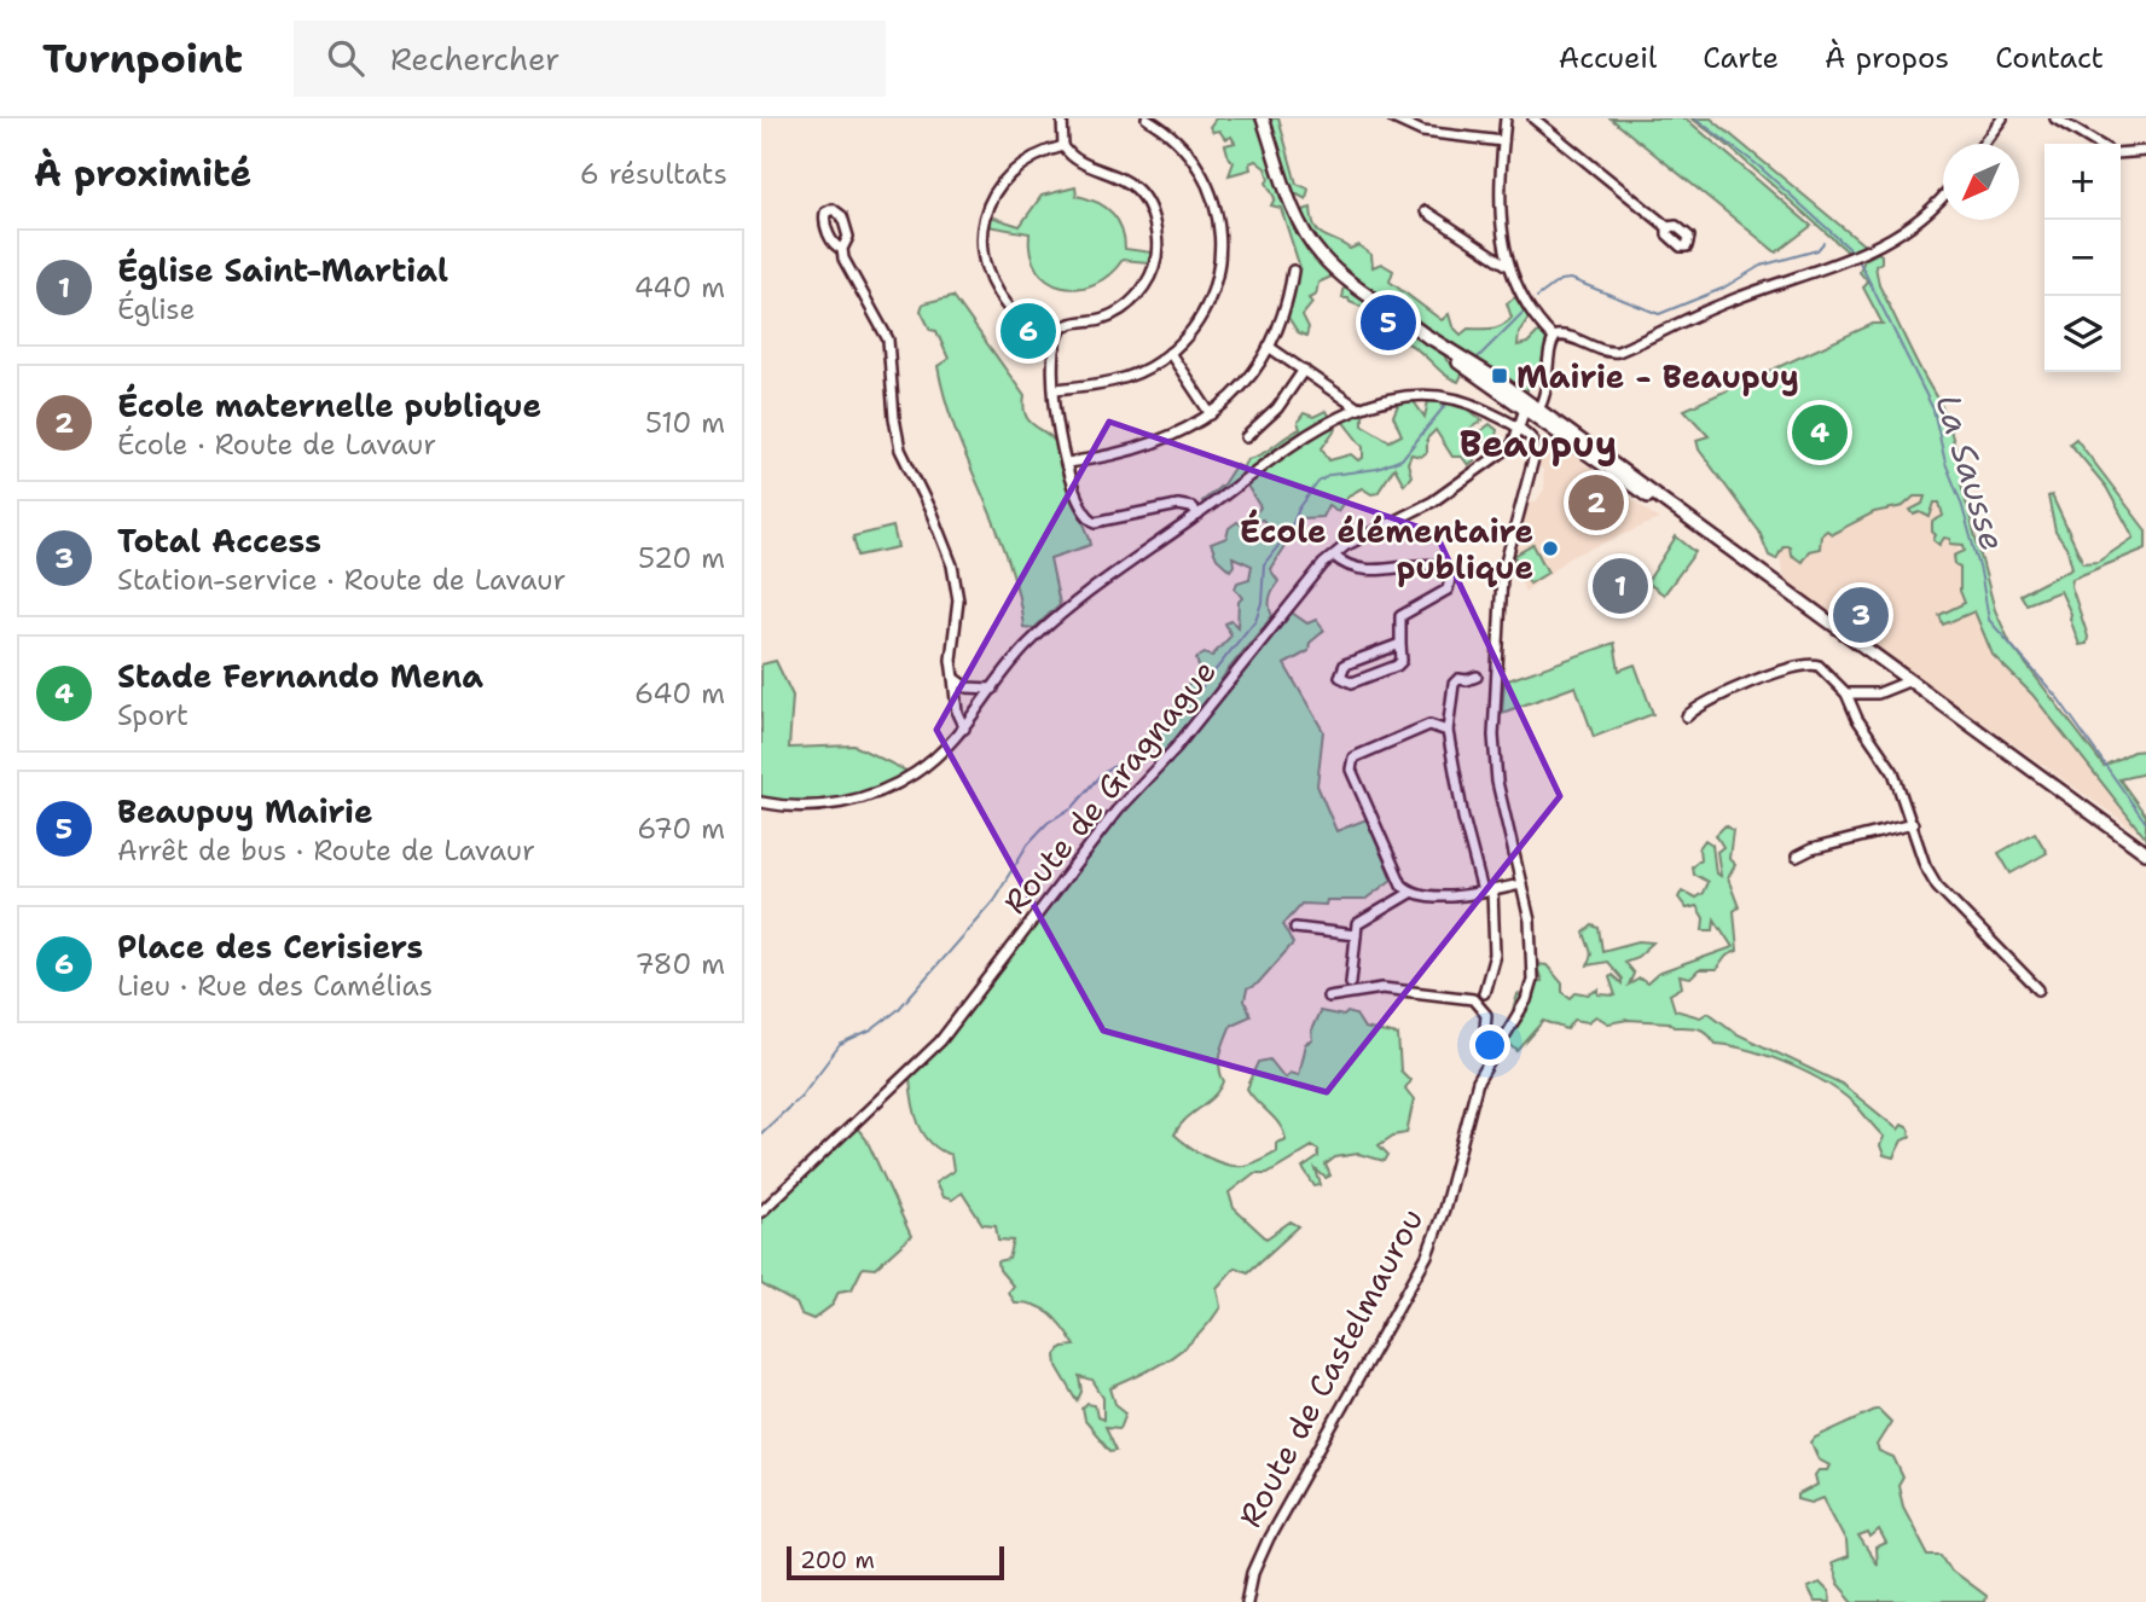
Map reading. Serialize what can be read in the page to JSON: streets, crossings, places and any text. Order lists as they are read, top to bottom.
{
  "streets": {
    "street": ["Route de Gragnague", "Route de Castelmaurou"]
  },
  "crossings": [
    ["Route de Gragnague", "Route de Castelmaurou"]
  ],
  "districts": ["Beaupuy"],
  "water": ["La Sausse"],
  "places": {
    "transit": ["Mairie - Beaupuy"],
    "other": ["École élémentaire publique"]
  },
  "scale_bar": "200 m",
  "north": "bottom left",
  "page": {
    "header": "Turnpoint",
    "search": "Rechercher",
    "nav": [
      "Accueil",
      "Carte",
      "À propos",
      "Contact"
    ],
    "heading": ["À proximité", "6 résultats"],
    "map_buttons": ["+", "−"],
    "list": [
      {
        "mark": "1",
        "name": "Église Saint-Martial",
        "note": "Église",
        "value": "440 m"
      },
      {
        "mark": "2",
        "name": "École maternelle publique",
        "note": "École · Route de Lavaur",
        "value": "510 m"
      },
      {
        "mark": "3",
        "name": "Total Access",
        "note": "Station-service · Route de Lavaur",
        "value": "520 m"
      },
      {
        "mark": "4",
        "name": "Stade Fernando Mena",
        "note": "Sport",
        "value": "640 m"
      },
      {
        "mark": "5",
        "name": "Beaupuy Mairie",
        "note": "Arrêt de bus · Route de Lavaur",
        "value": "670 m"
      },
      {
        "mark": "6",
        "name": "Place des Cerisiers",
        "note": "Lieu · Rue des Camélias",
        "value": "780 m"
      }
    ],
    "pins": [
      "5",
      "6",
      "4",
      "2",
      "1",
      "3"
    ],
    "scale": "200 m"
  }
}
